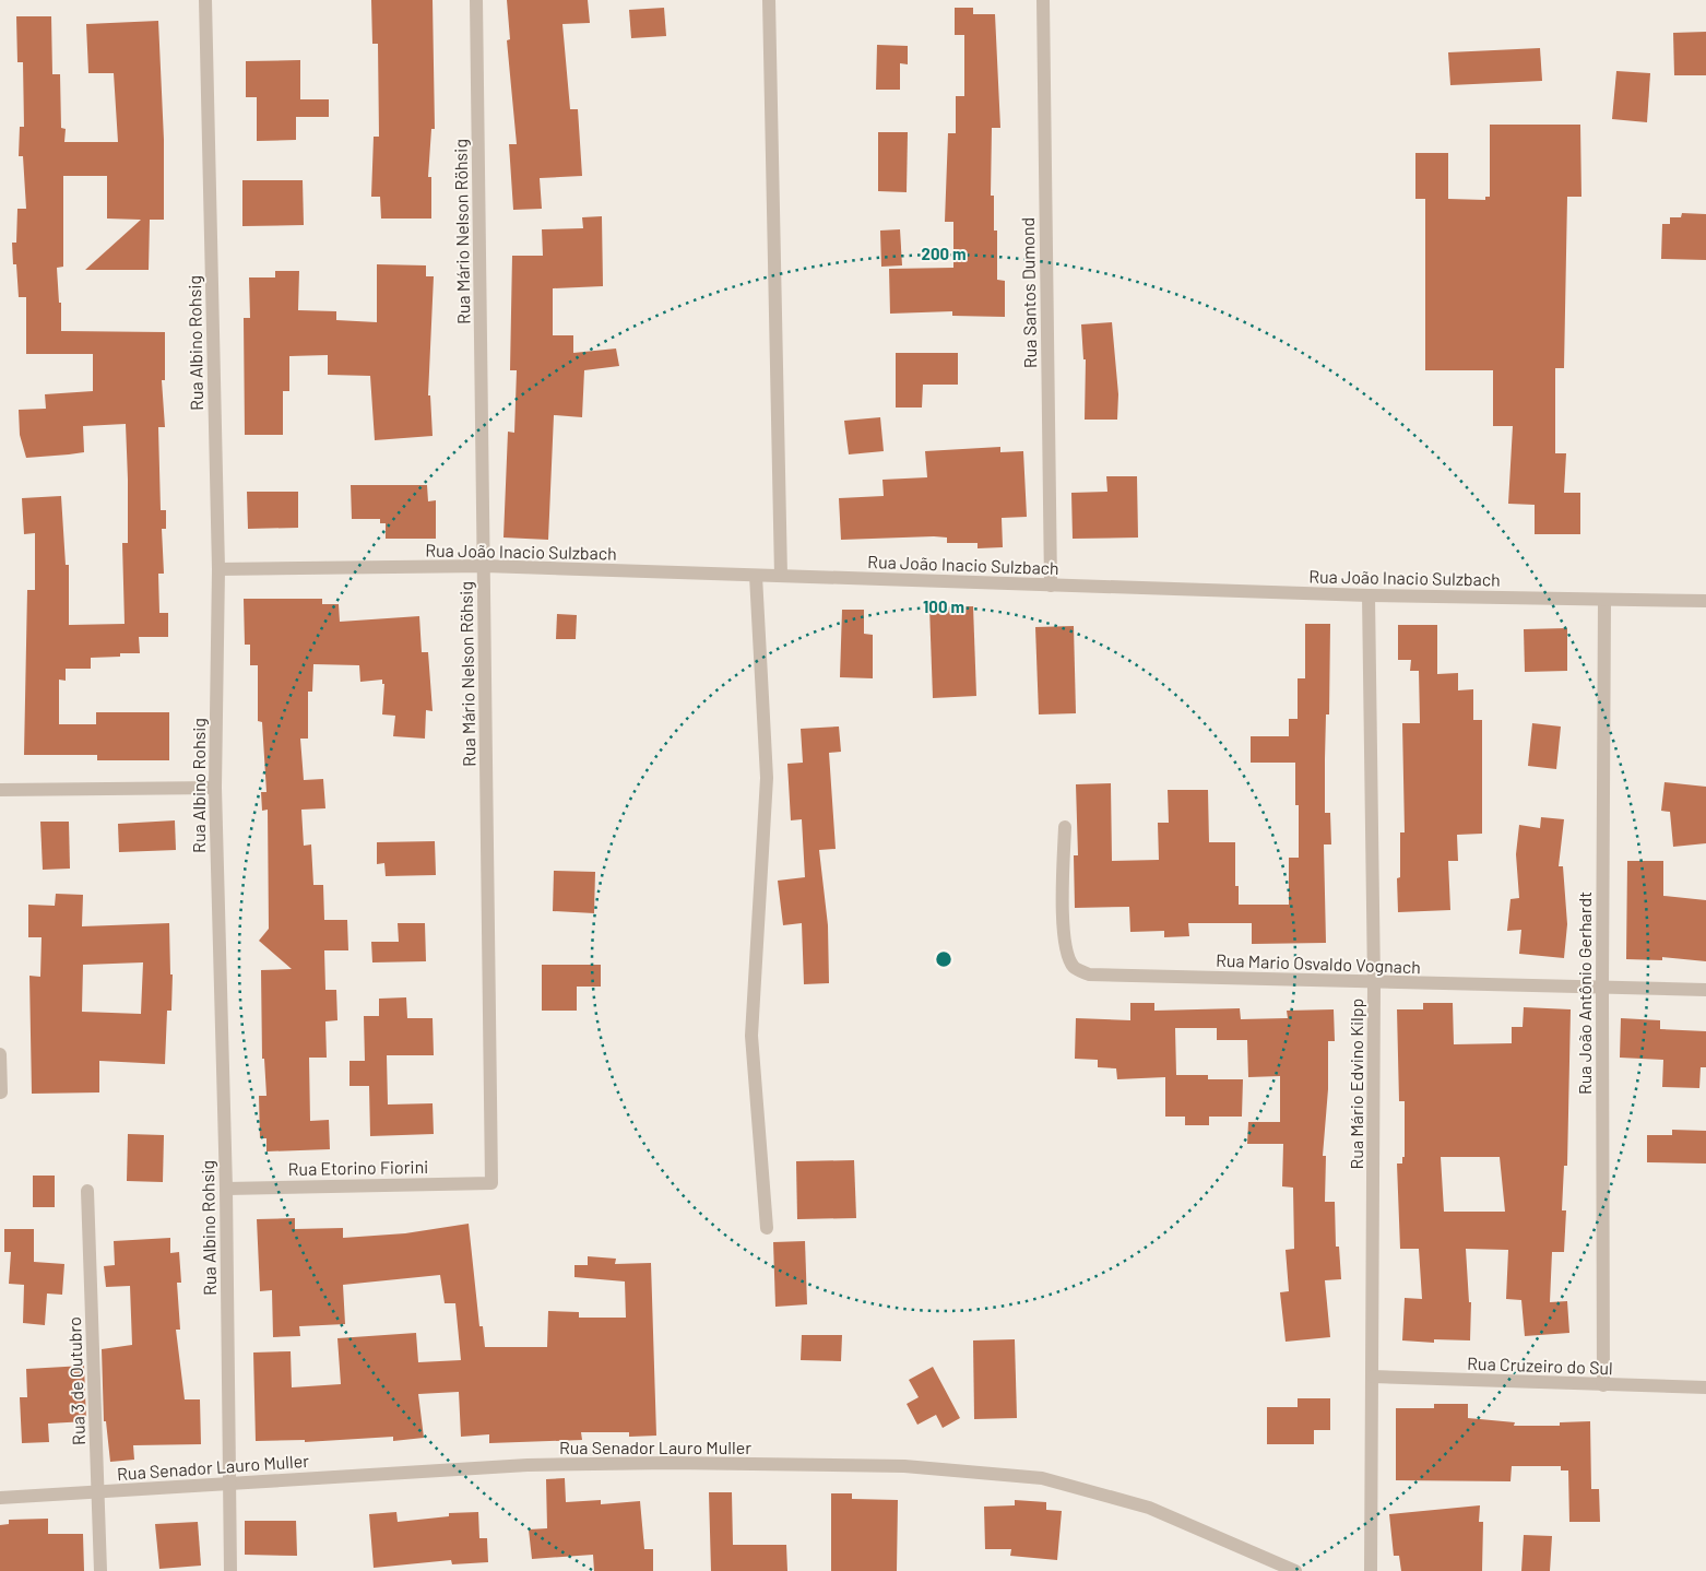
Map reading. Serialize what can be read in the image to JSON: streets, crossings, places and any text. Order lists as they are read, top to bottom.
{
  "streets": {
    "street": [
      "Rua Mário Nelson Röhsig",
      "Rua Santos Dumond",
      "Rua Albino Rohsig",
      "Rua João Inacio Sulzbach",
      "Rua Mario Osvaldo Vognach",
      "Rua João Antônio Gerhardt",
      "Rua Mário Edvino Kilpp",
      "Rua Etorino Fiorini",
      "Rua Cruzeiro do Sul",
      "Rua 3 de Outubro",
      "Rua Senador Lauro Muller"
    ]
  },
  "crossings": [
    ["Rua Mário Nelson Röhsig", "Rua João Inacio Sulzbach"],
    ["Rua Mário Nelson Röhsig", "Rua Etorino Fiorini"],
    ["Rua Santos Dumond", "Rua João Inacio Sulzbach"],
    ["Rua Albino Rohsig", "Rua João Inacio Sulzbach"],
    ["Rua Albino Rohsig", "Rua Etorino Fiorini"],
    ["Rua Albino Rohsig", "Rua Senador Lauro Muller"],
    ["Rua João Inacio Sulzbach", "Rua João Antônio Gerhardt"],
    ["Rua João Inacio Sulzbach", "Rua Mário Edvino Kilpp"],
    ["Rua Mario Osvaldo Vognach", "Rua João Antônio Gerhardt"],
    ["Rua Mario Osvaldo Vognach", "Rua Mário Edvino Kilpp"],
    ["Rua João Antônio Gerhardt", "Rua Cruzeiro do Sul"],
    ["Rua Mário Edvino Kilpp", "Rua Cruzeiro do Sul"],
    ["Rua 3 de Outubro", "Rua Senador Lauro Muller"]
  ],
  "rings": ["200 m", "100 m"]
}
